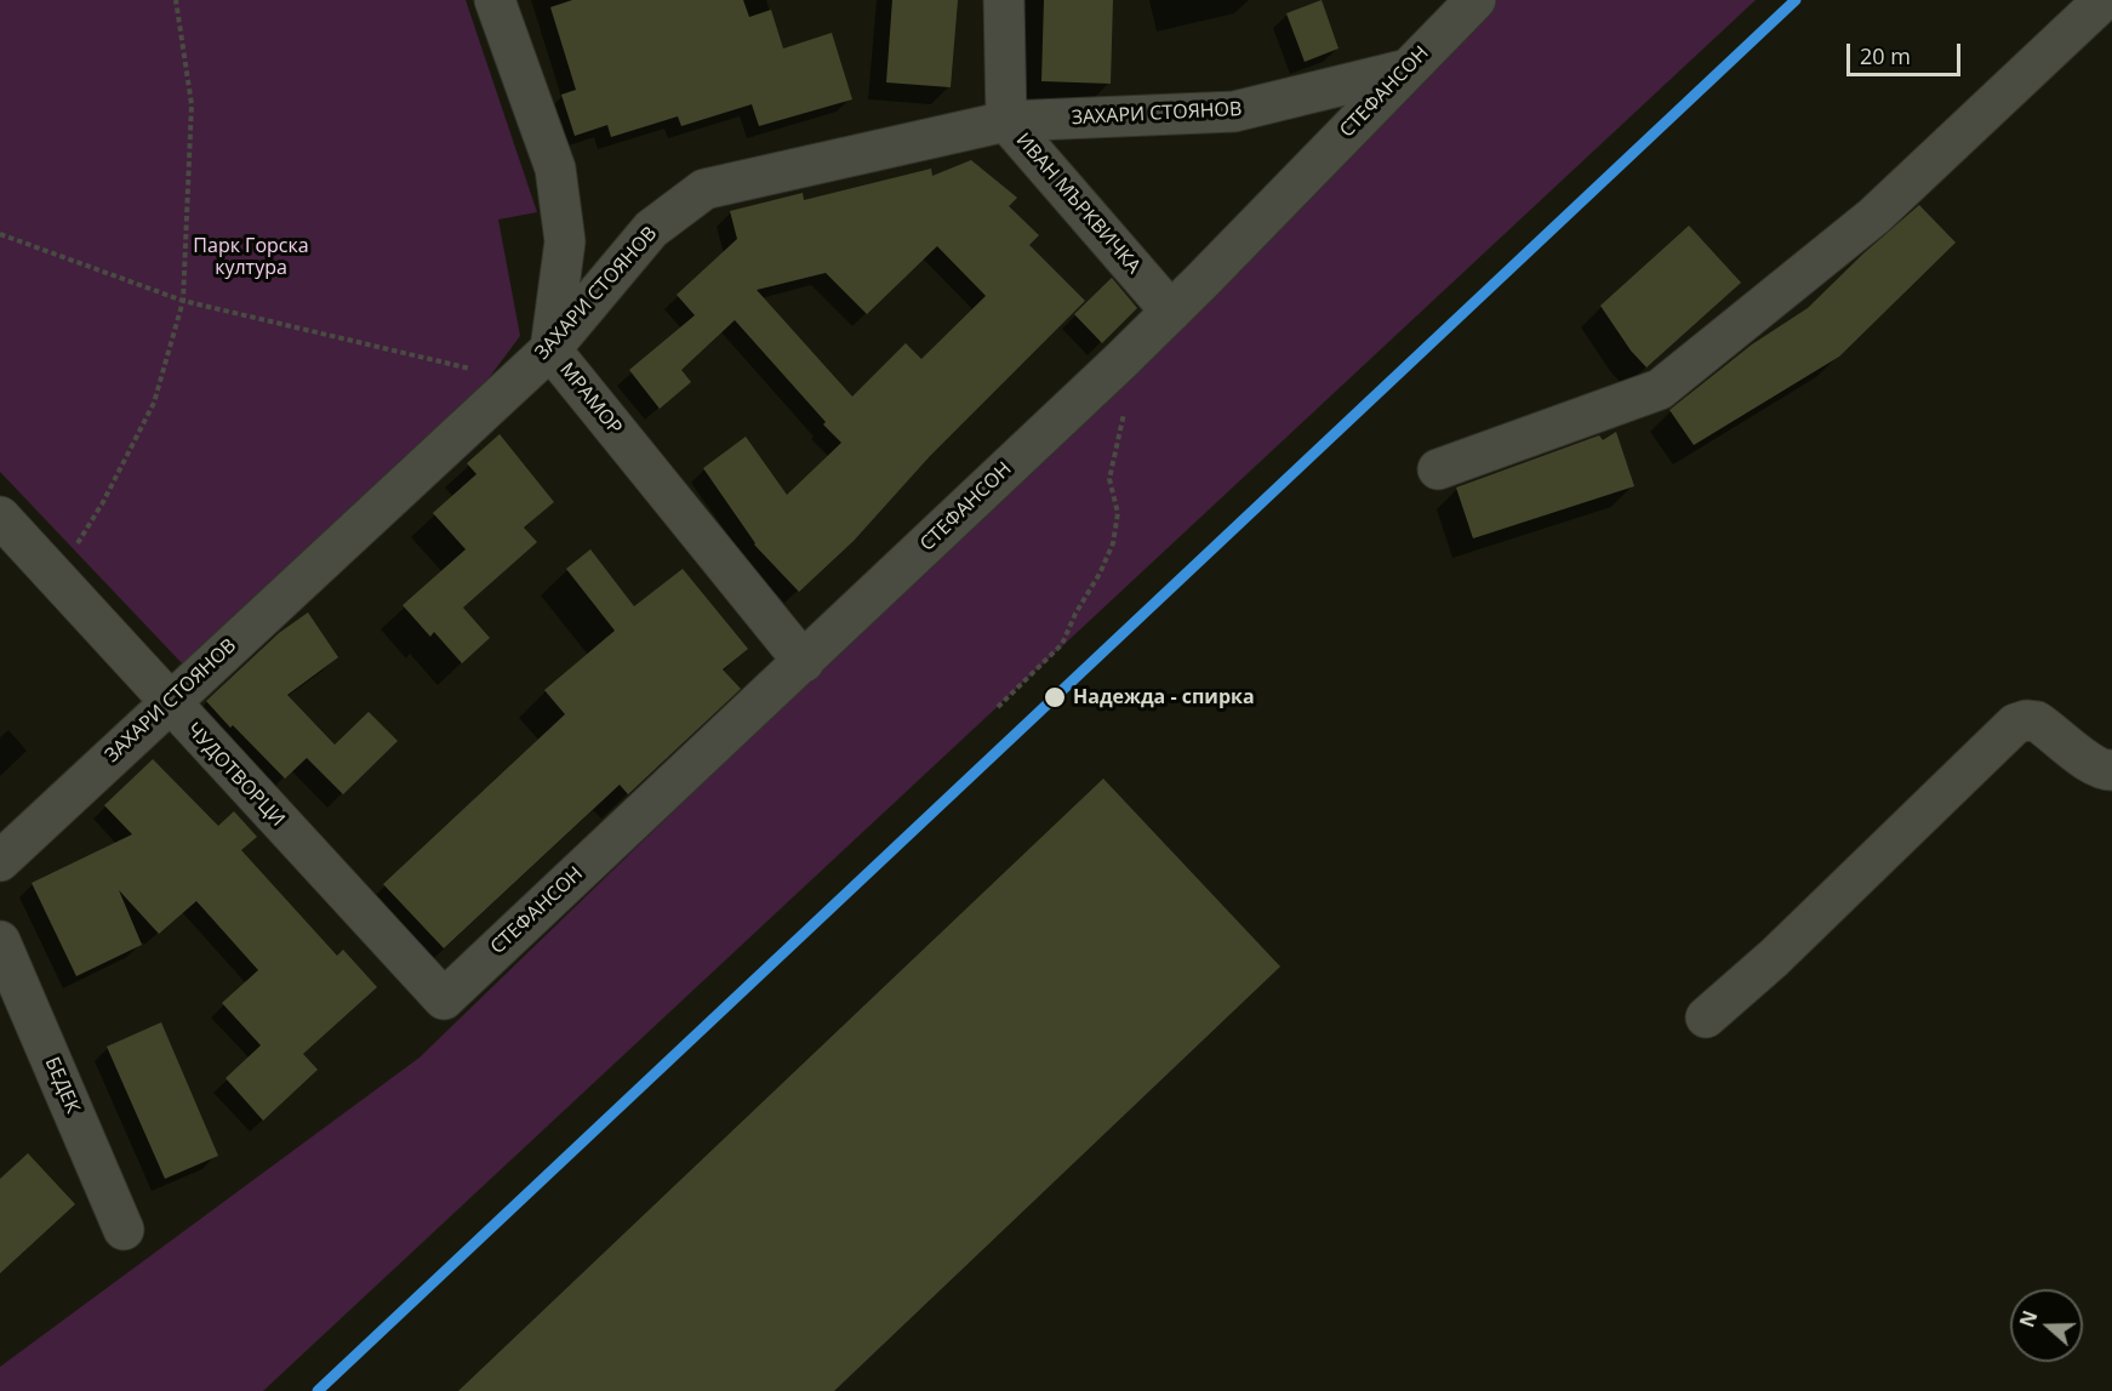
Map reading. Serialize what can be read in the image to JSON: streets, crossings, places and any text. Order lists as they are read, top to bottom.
{
  "streets": {
    "street": [
      "СТЕФАНСОН",
      "ЗАХАРИ СТОЯНОВ",
      "ИВАН МЪРКВИЧКА",
      "МРАМОР",
      "ЧУДОТВОРЦИ",
      "БЕДЕК"
    ]
  },
  "crossings": [
    ["СТЕФАНСОН", "ЗАХАРИ СТОЯНОВ"],
    ["СТЕФАНСОН", "ИВАН МЪРКВИЧКА"],
    ["СТЕФАНСОН", "МРАМОР"],
    ["СТЕФАНСОН", "ЧУДОТВОРЦИ"],
    ["ЗАХАРИ СТОЯНОВ", "ИВАН МЪРКВИЧКА"],
    ["ЗАХАРИ СТОЯНОВ", "МРАМОР"],
    ["ЗАХАРИ СТОЯНОВ", "ЧУДОТВОРЦИ"]
  ],
  "parks": ["Парк Горска култура"],
  "places": ["Надежда - спирка"],
  "scale_bar": "20 m",
  "north": "left"
}
